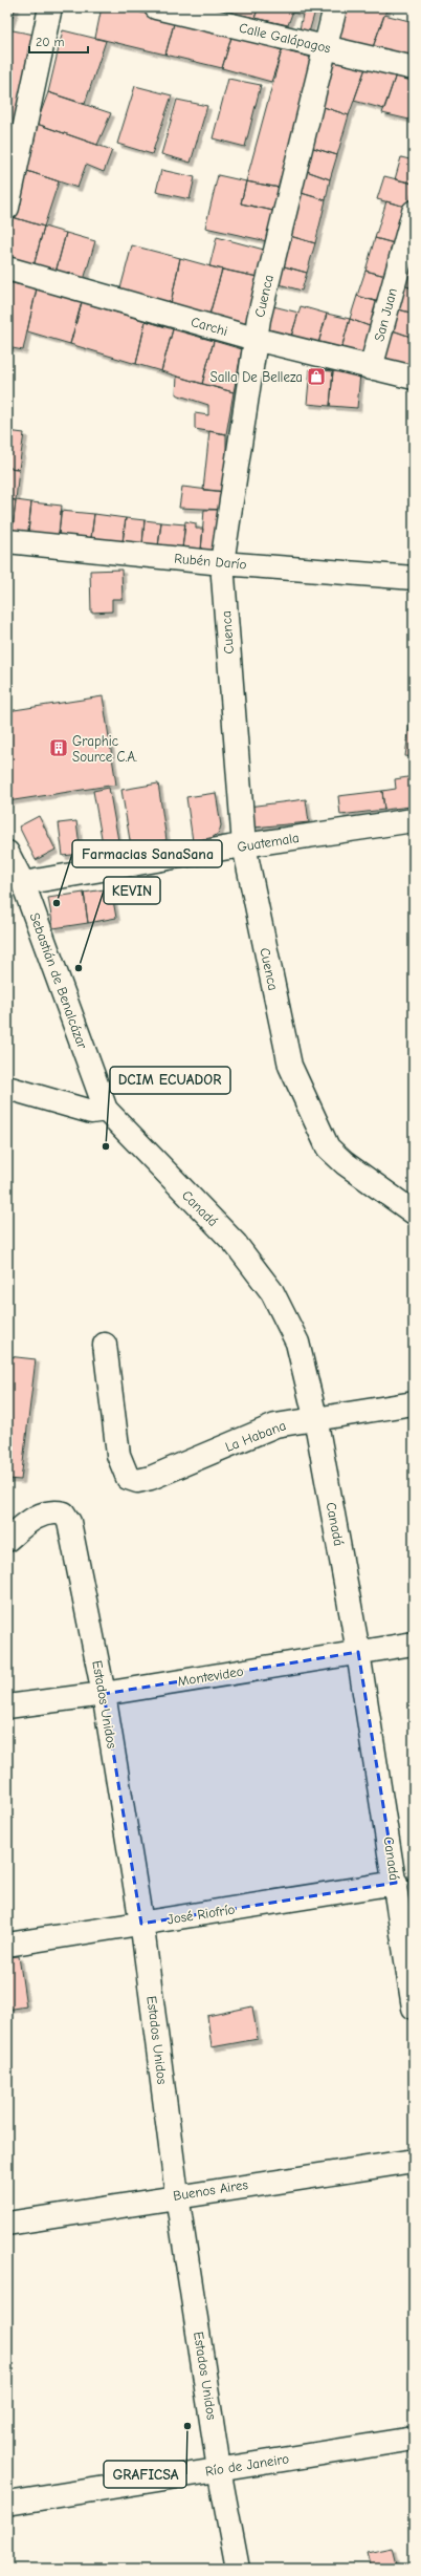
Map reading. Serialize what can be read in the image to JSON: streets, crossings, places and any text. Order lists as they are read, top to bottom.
{
  "streets": {
    "street": [
      "Calle Galápagos",
      "Cuenca",
      "San Juan",
      "Carchi",
      "Rubén Darío",
      "Guatemala",
      "Sebastián de Benalcázar",
      "Canadá",
      "La Habana",
      "Montevideo",
      "Estados Unidos",
      "José Riofrío",
      "Buenos Aires",
      "Río de Janeiro"
    ]
  },
  "crossings": [
    ["Calle Galápagos", "Cuenca"],
    ["Cuenca", "Carchi"],
    ["Cuenca", "Rubén Darío"],
    ["Cuenca", "Guatemala"],
    ["San Juan", "Carchi"],
    ["Guatemala", "Sebastián de Benalcázar"],
    ["Sebastián de Benalcázar", "Canadá"],
    ["Canadá", "La Habana"],
    ["Canadá", "Montevideo"],
    ["Canadá", "José Riofrío"],
    ["Montevideo", "Estados Unidos"],
    ["Estados Unidos", "José Riofrío"],
    ["Estados Unidos", "Buenos Aires"],
    ["Estados Unidos", "Río de Janeiro"]
  ],
  "places": {
    "shop": ["Salla De Belleza"],
    "building": ["Graphic Source C.A."],
    "other": [
      "Farmacias SanaSana",
      "KEVIN",
      "DCIM ECUADOR",
      "GRAFICSA"
    ]
  },
  "scale_bar": "20 m"
}
